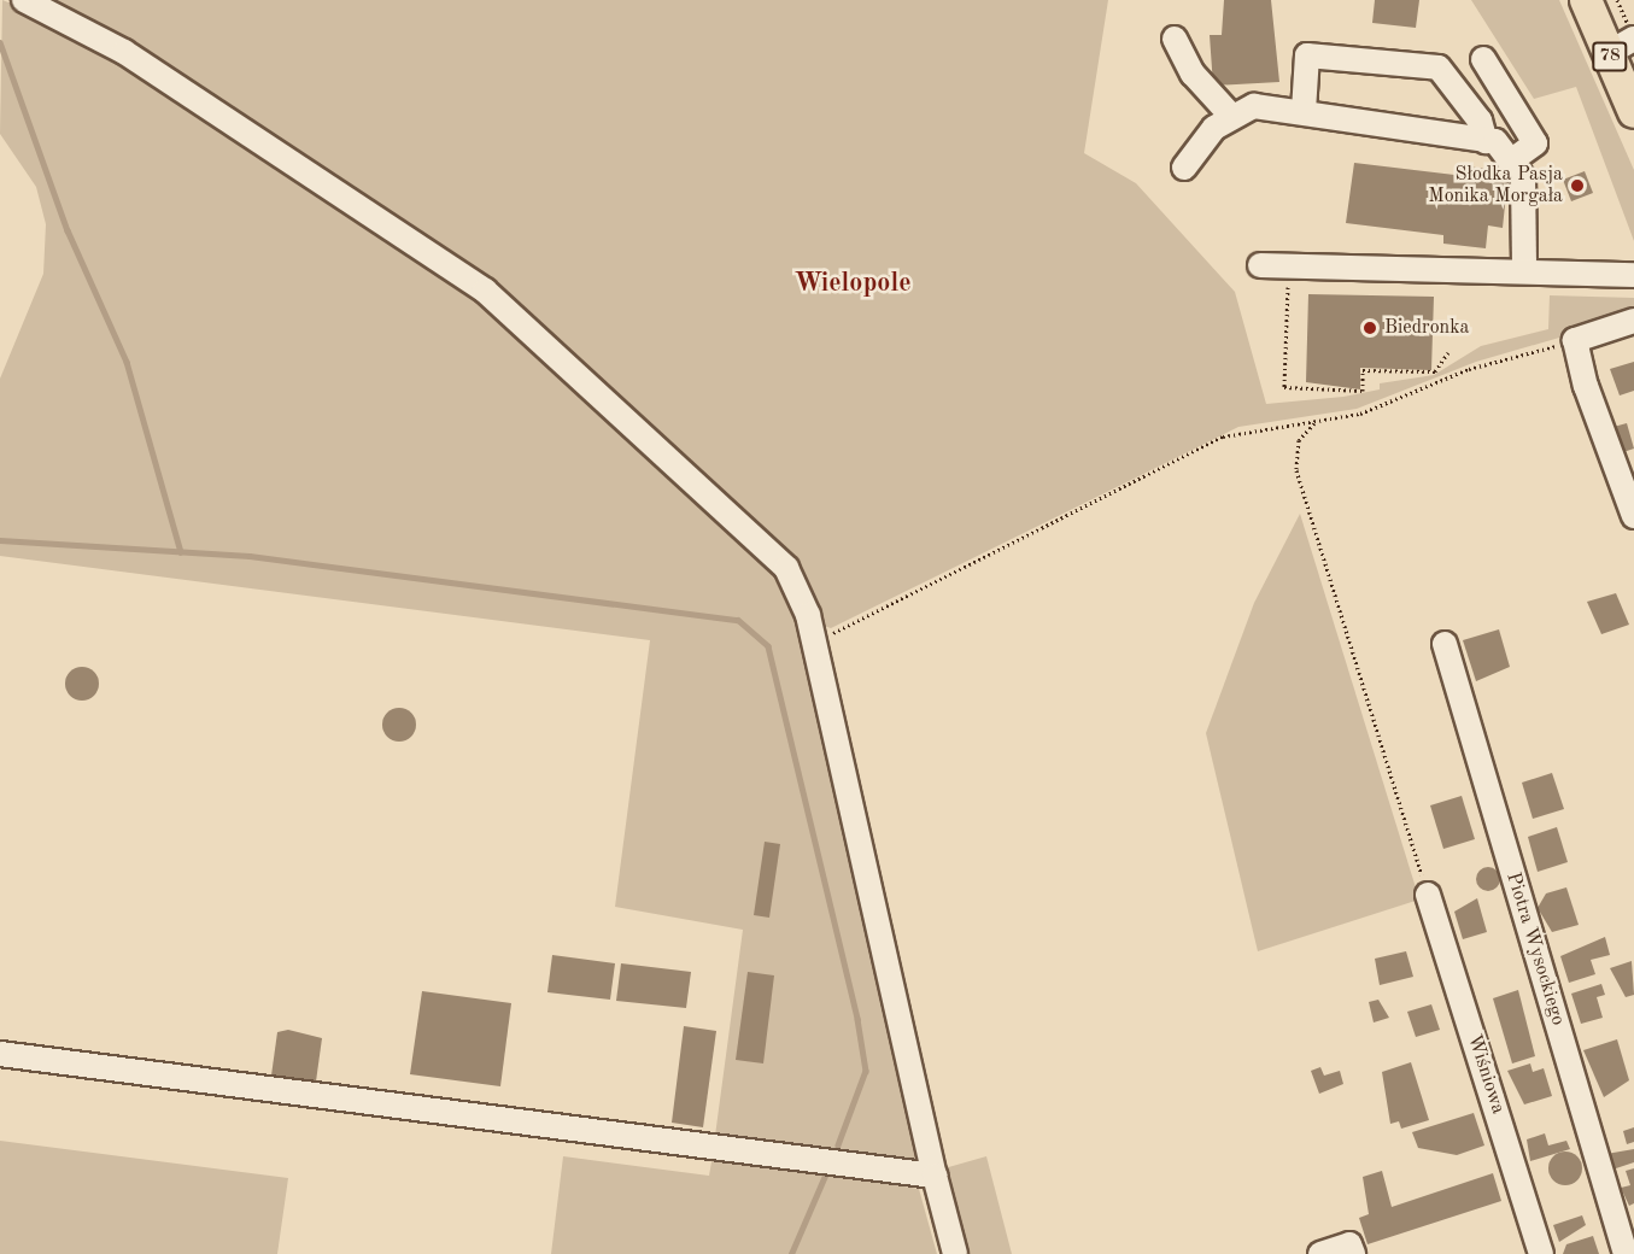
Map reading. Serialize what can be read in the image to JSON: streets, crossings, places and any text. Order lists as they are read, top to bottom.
{
  "streets": {
    "main road": ["78"],
    "street": ["Piotra Wysockiego", "Wiśniowa"]
  },
  "districts": ["Wielopole"],
  "places": ["Słodka Pasja Monika Morgała", "Biedronka"]
}
